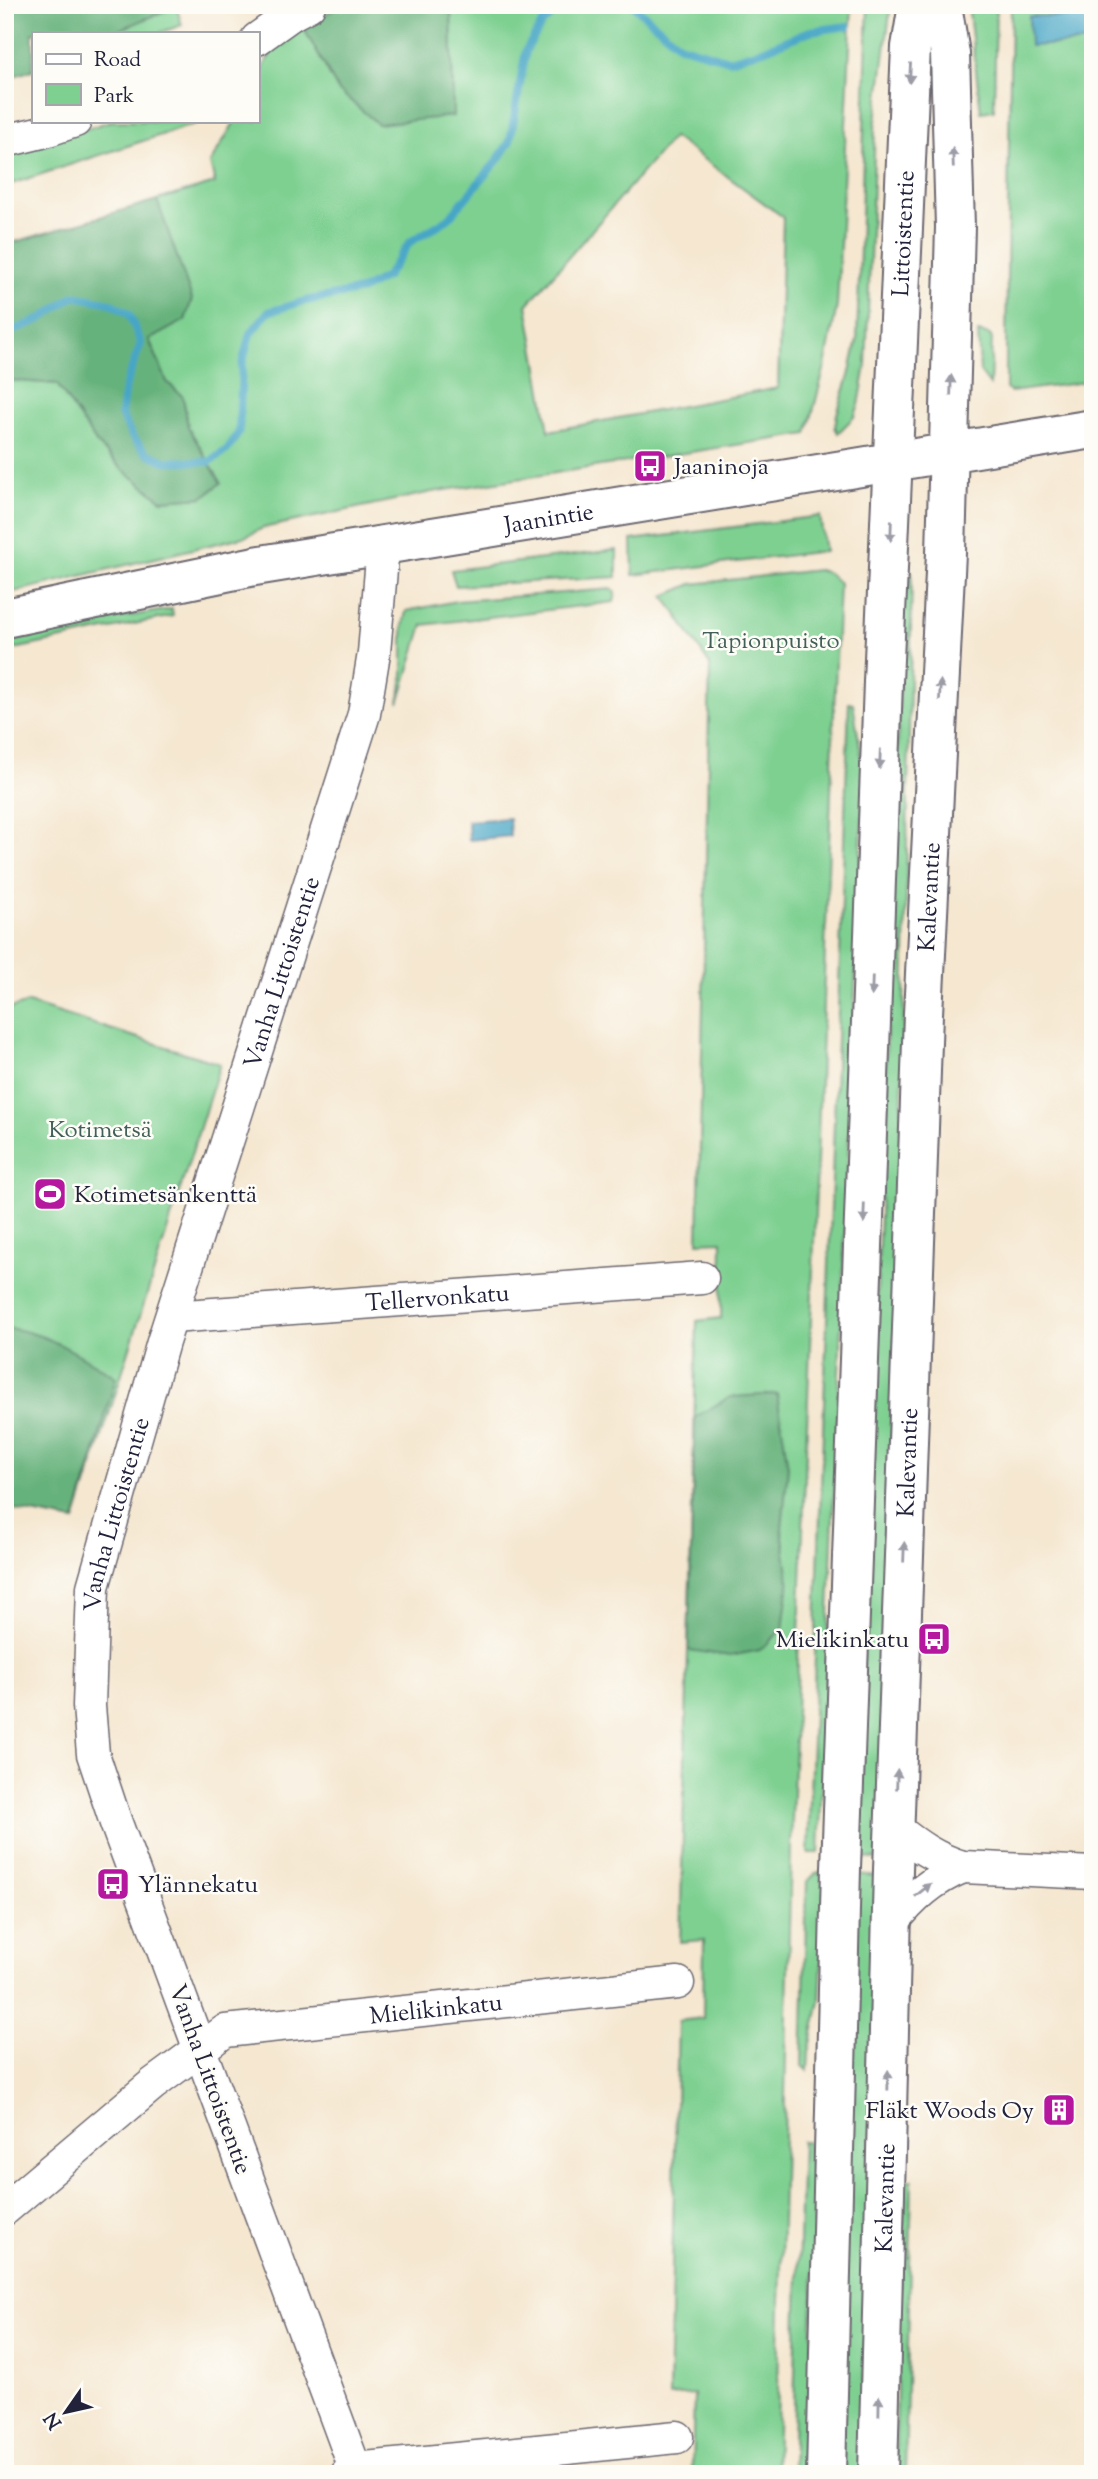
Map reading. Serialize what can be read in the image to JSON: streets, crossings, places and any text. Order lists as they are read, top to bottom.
{
  "streets": {
    "main road": ["Littoistentie", "Jaanintie", "Kalevantie"],
    "street": ["Vanha Littoistentie", "Tellervonkatu", "Mielikinkatu"]
  },
  "crossings": [
    ["Littoistentie", "Jaanintie"],
    ["Littoistentie", "Kalevantie"],
    ["Jaanintie", "Kalevantie"],
    ["Jaanintie", "Vanha Littoistentie"],
    ["Vanha Littoistentie", "Tellervonkatu"],
    ["Vanha Littoistentie", "Mielikinkatu"]
  ],
  "parks": ["Tapionpuisto", "Kotimetsä"],
  "places": {
    "bus stop": ["Jaaninoja", "Mielikinkatu", "Ylännekatu"],
    "sports": ["Kotimetsänkenttä"],
    "building": ["Fläkt Woods Oy"]
  },
  "legend": ["Road", "Park"],
  "north": "bottom left"
}
